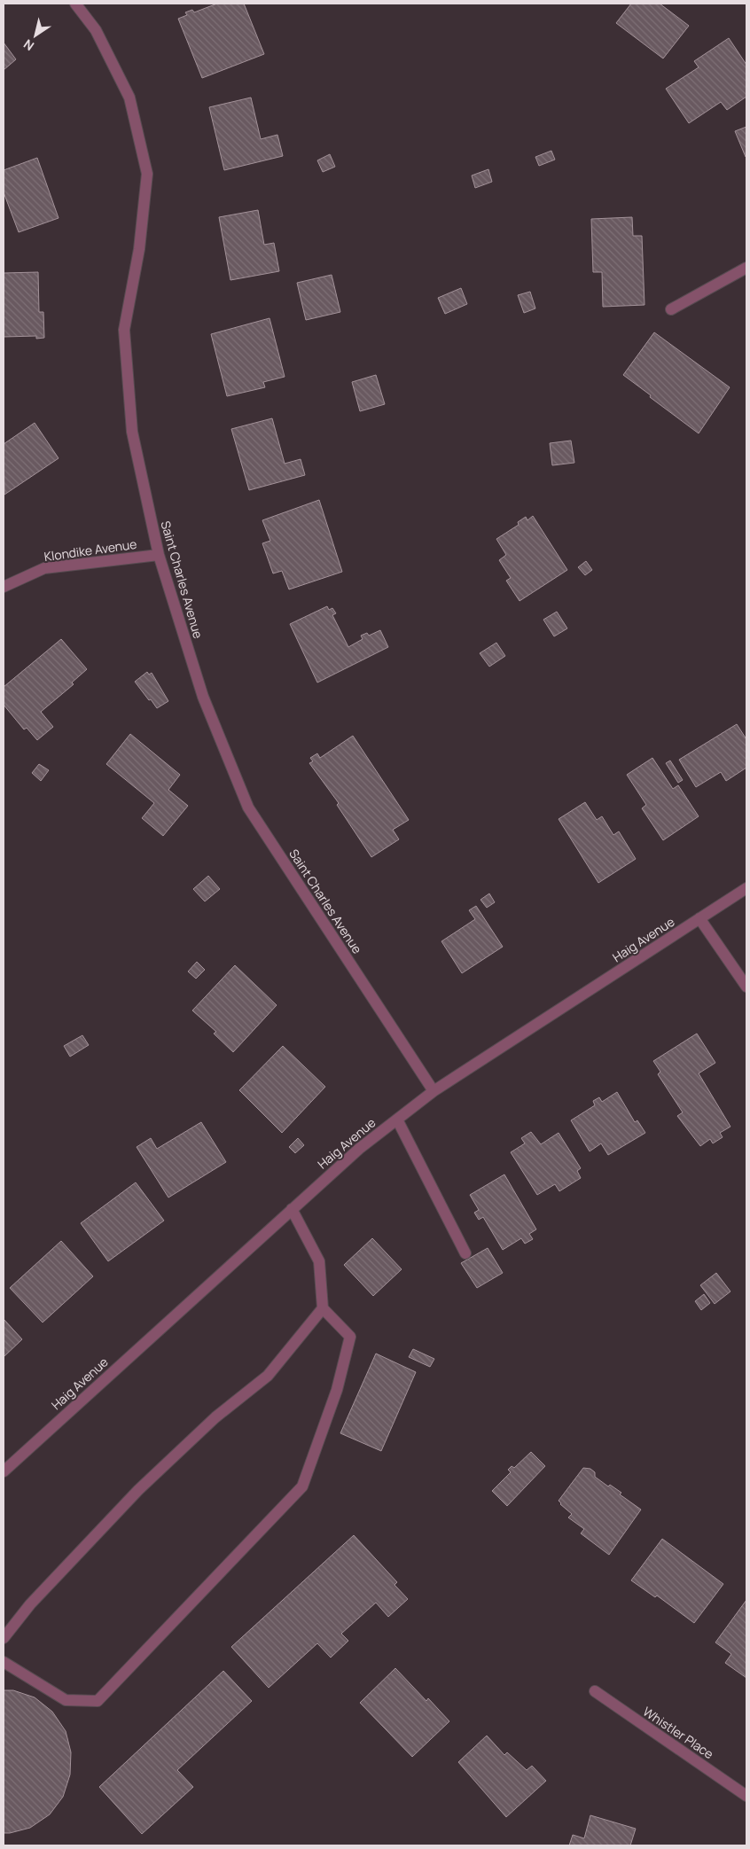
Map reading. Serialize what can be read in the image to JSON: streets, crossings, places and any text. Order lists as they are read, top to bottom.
{
  "streets": {
    "street": [
      "Klondike Avenue",
      "Saint Charles Avenue",
      "Haig Avenue",
      "Whistler Place"
    ]
  },
  "crossings": [
    ["Klondike Avenue", "Saint Charles Avenue"],
    ["Saint Charles Avenue", "Haig Avenue"]
  ],
  "north": "bottom left"
}
